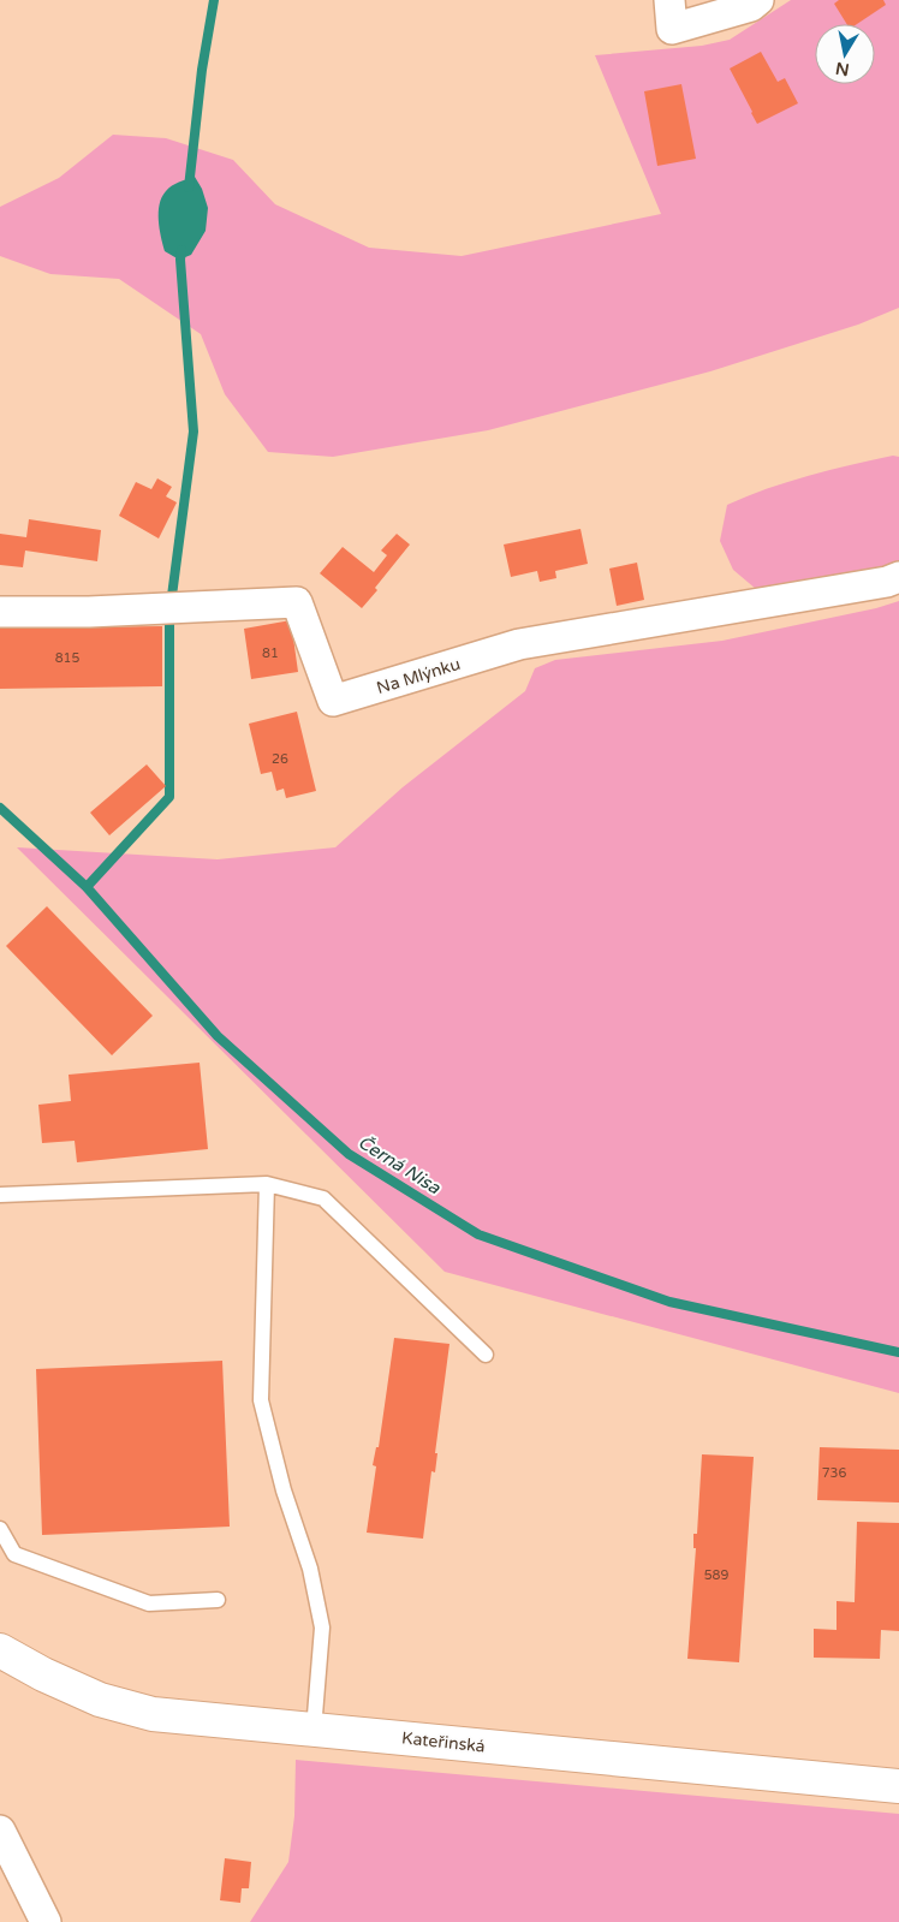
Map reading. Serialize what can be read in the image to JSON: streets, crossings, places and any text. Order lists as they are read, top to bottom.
{
  "streets": {
    "street": ["Na Mlýnku", "Kateřinská"]
  },
  "water": ["Černá Nisa"],
  "house_numbers": [
    "81",
    "815",
    "26",
    "736",
    "589"
  ],
  "north": "bottom"
}
